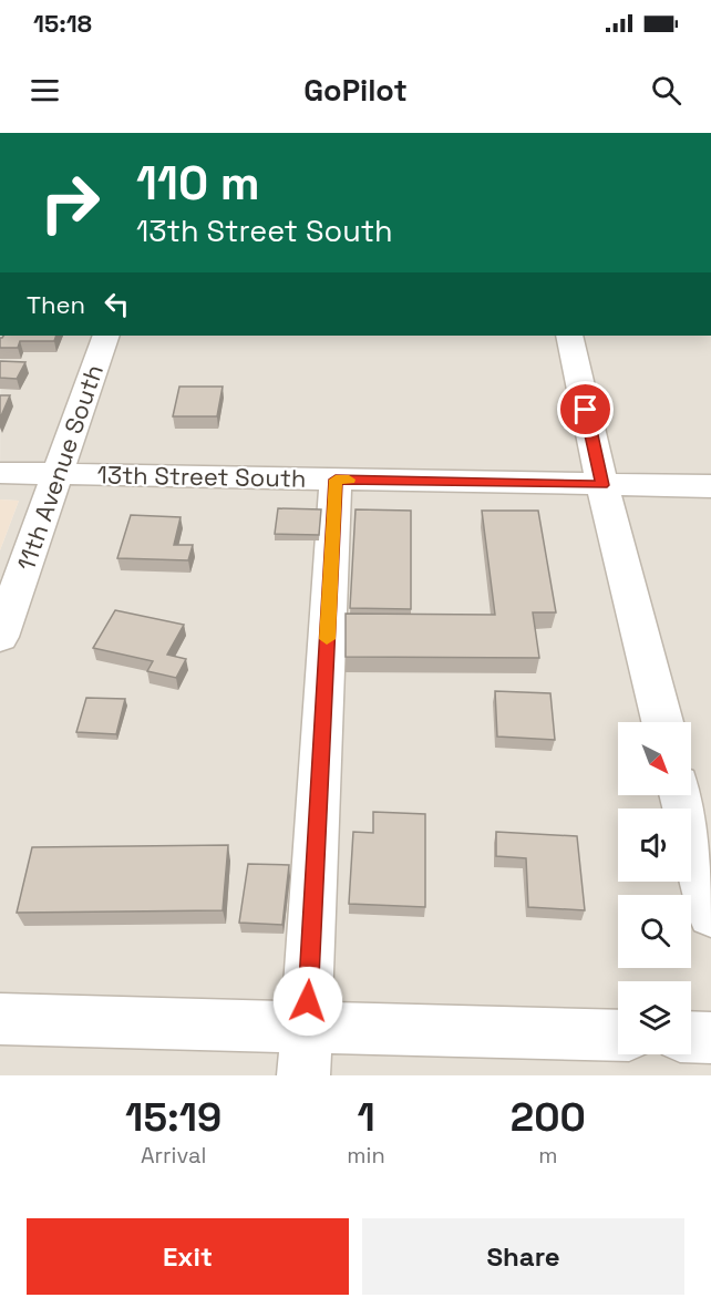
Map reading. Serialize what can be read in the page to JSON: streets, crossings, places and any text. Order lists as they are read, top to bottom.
{
  "streets": {
    "street": ["11th Avenue South", "13th Street South"]
  },
  "crossings": [
    ["11th Avenue South", "13th Street South"]
  ],
  "north": "bottom right",
  "page": {
    "status": "15:18",
    "header": "GoPilot",
    "turn": ["110 m", "13th Street South"],
    "then": "Then",
    "eta": [
      "15:19",
      "Arrival",
      "1",
      "min",
      "200",
      "m"
    ],
    "buttons": ["Exit", "Share"]
  }
}
